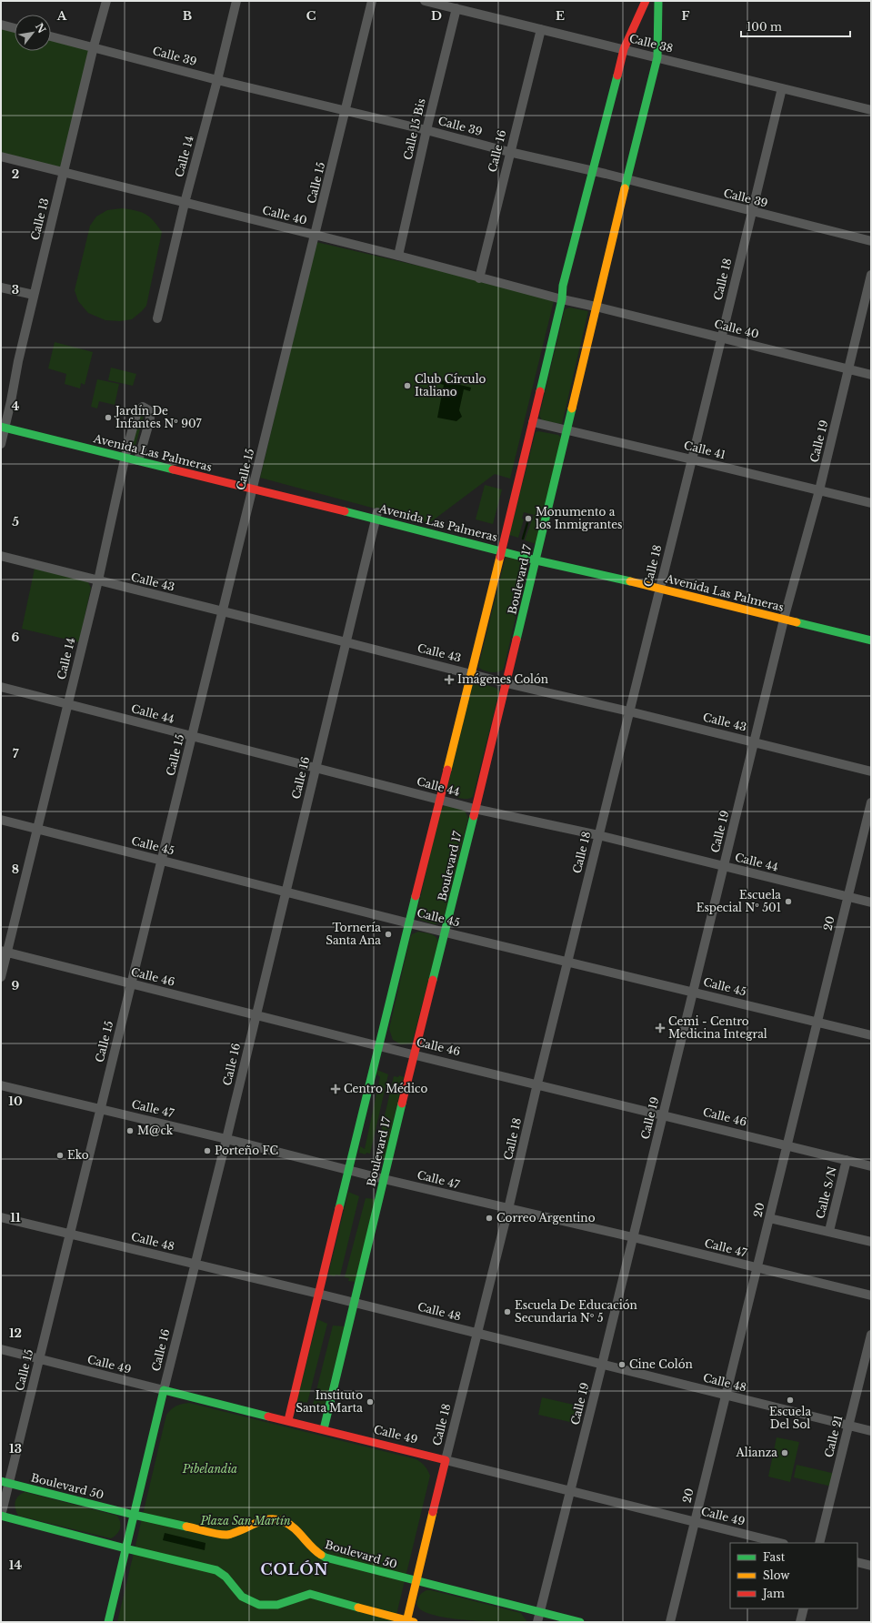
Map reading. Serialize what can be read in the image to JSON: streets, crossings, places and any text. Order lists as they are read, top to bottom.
{
  "streets": {
    "main road": [
      "Calle 16",
      "Calle 18",
      "Avenida Las Palmeras",
      "Boulevard 17",
      "Calle 49",
      "Boulevard 50"
    ],
    "street": [
      "Calle 38",
      "Calle 39",
      "Calle 15 Bis",
      "Calle 14",
      "Calle 15",
      "Calle 40",
      "Calle 13",
      "Calle 19",
      "Calle 41",
      "Calle 43",
      "Calle 44",
      "Calle 45",
      "20",
      "Calle 46",
      "Calle 47",
      "Calle S/N",
      "Calle 48",
      "Calle 21"
    ]
  },
  "crossings": [
    ["Calle 38", "Calle 15 Bis"],
    ["Calle 38", "Calle 16"],
    ["Calle 38", "Calle 18"],
    ["Calle 38", "Boulevard 17"],
    ["Calle 39", "Calle 15 Bis"],
    ["Calle 39", "Calle 16"],
    ["Calle 39", "Calle 14"],
    ["Calle 39", "Calle 15"],
    ["Calle 39", "Calle 13"],
    ["Calle 39", "Calle 18"],
    ["Calle 39", "Boulevard 17"],
    ["Calle 15 Bis", "Calle 40"],
    ["Calle 16", "Calle 40"],
    ["Calle 16", "Avenida Las Palmeras"],
    ["Calle 16", "Calle 43"],
    ["Calle 16", "Calle 44"],
    ["Calle 16", "Calle 45"],
    ["Calle 16", "Calle 46"],
    ["Calle 16", "Calle 47"],
    ["Calle 16", "Calle 48"],
    ["Calle 16", "Calle 49"],
    ["Calle 16", "Boulevard 50"],
    ["Calle 14", "Calle 40"],
    ["Calle 14", "Avenida Las Palmeras"],
    ["Calle 14", "Calle 43"],
    ["Calle 14", "Calle 44"],
    ["Calle 14", "Calle 45"],
    ["Calle 14", "Calle 46"],
    ["Calle 15", "Calle 40"],
    ["Calle 15", "Avenida Las Palmeras"],
    ["Calle 15", "Calle 43"],
    ["Calle 15", "Calle 44"],
    ["Calle 15", "Calle 45"],
    ["Calle 15", "Calle 46"],
    ["Calle 15", "Calle 47"],
    ["Calle 15", "Calle 48"],
    ["Calle 15", "Calle 49"],
    ["Calle 15", "Boulevard 50"],
    ["Calle 40", "Calle 13"],
    ["Calle 40", "Calle 18"],
    ["Calle 40", "Calle 19"],
    ["Calle 40", "Boulevard 17"],
    ["Calle 13", "Avenida Las Palmeras"],
    ["Calle 18", "Calle 41"],
    ["Calle 18", "Avenida Las Palmeras"],
    ["Calle 18", "Calle 43"],
    ["Calle 18", "Calle 44"],
    ["Calle 18", "Calle 45"],
    ["Calle 18", "Calle 46"],
    ["Calle 18", "Calle 47"],
    ["Calle 18", "Calle 48"],
    ["Calle 18", "Calle 49"],
    ["Calle 18", "Boulevard 50"],
    ["Calle 19", "Calle 41"],
    ["Calle 19", "Avenida Las Palmeras"],
    ["Calle 19", "Calle 43"],
    ["Calle 19", "Calle 44"],
    ["Calle 19", "Calle 45"],
    ["Calle 19", "Calle 46"],
    ["Calle 19", "Calle 47"],
    ["Calle 19", "Calle 48"],
    ["Calle 19", "Calle 49"],
    ["Calle 19", "Boulevard 50"],
    ["Calle 41", "Boulevard 17"],
    ["Avenida Las Palmeras", "Boulevard 17"],
    ["Boulevard 17", "Calle 43"],
    ["Boulevard 17", "Calle 44"],
    ["Boulevard 17", "Calle 45"],
    ["Boulevard 17", "Calle 46"],
    ["Boulevard 17", "Calle 47"],
    ["Boulevard 17", "Calle 48"],
    ["Boulevard 17", "Calle 49"],
    ["Calle 44", "20"],
    ["Calle 45", "20"],
    ["20", "Calle 46"],
    ["20", "Calle 47"],
    ["20", "Calle 48"],
    ["20", "Calle 49"],
    ["Calle 46", "Calle S/N"],
    ["Calle 48", "Calle 21"]
  ],
  "districts": ["COLÓN"],
  "parks": ["Pibelandia", "Plaza San Martín"],
  "places": {
    "other": [
      "Club Círculo Italiano",
      "Jardín De Infantes Nº 907",
      "Monumento a los Inmigrantes",
      "Escuela Especial Nº 501",
      "Tornería Santa Ana",
      "M@ck",
      "Porteño FC",
      "Eko",
      "Correo Argentino",
      "Escuela De Educación Secundaria Nº 5",
      "Cine Colón",
      "Escuela Del Sol",
      "Instituto Santa Marta",
      "Alianza"
    ],
    "health": ["Imágenes Colón", "Cemi - Centro Medicina Integral", "Centro Médico"]
  },
  "legend": ["Fast", "Slow", "Jam"],
  "scale_bar": "100 m",
  "north": "top right",
  "grid": {
    "columns": [
      "A",
      "B",
      "C",
      "D",
      "E",
      "F"
    ],
    "rows": [
      "2",
      "3",
      "4",
      "5",
      "6",
      "7",
      "8",
      "9",
      "10",
      "11",
      "12",
      "13",
      "14"
    ]
  }
}
